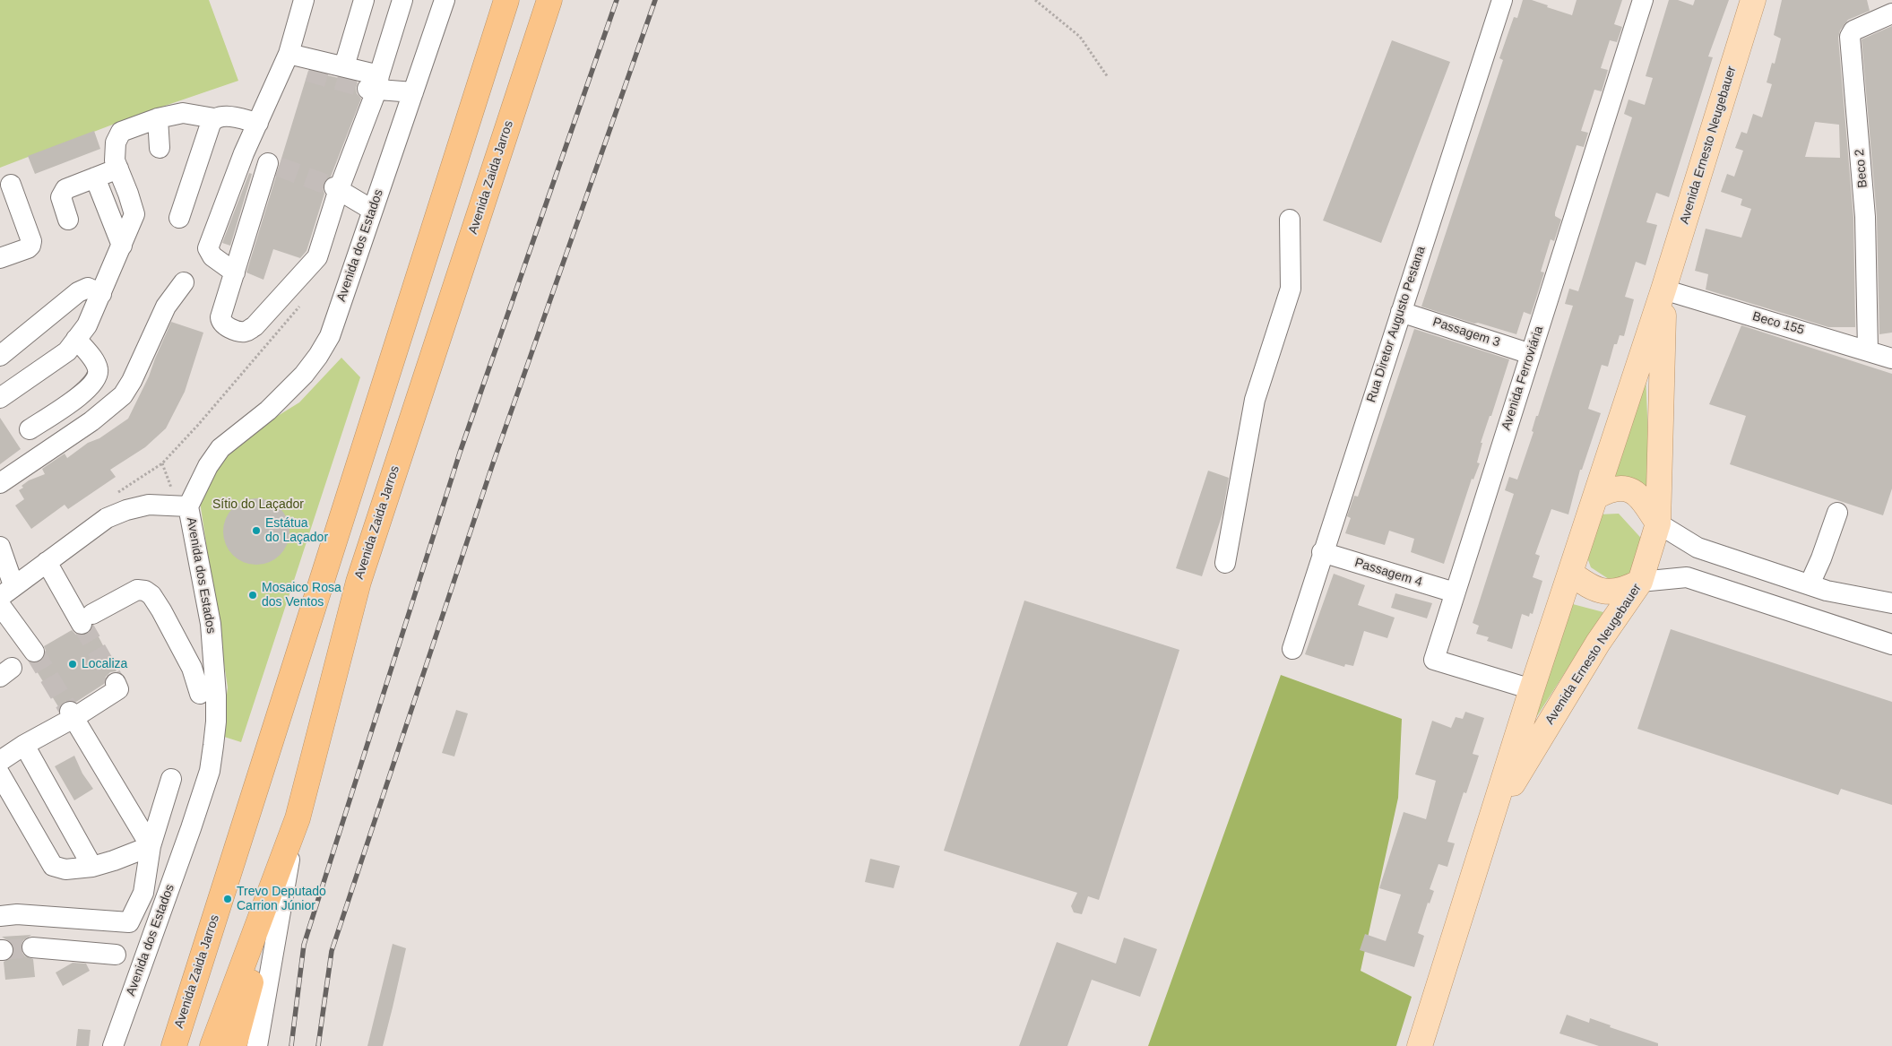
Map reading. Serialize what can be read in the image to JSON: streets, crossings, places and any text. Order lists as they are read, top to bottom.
{
  "streets": {
    "highway": ["Avenida Zaida Jarros"],
    "main road": ["Avenida Ernesto Neugebauer"],
    "street": [
      "Beco 2",
      "Avenida dos Estados",
      "Beco 155",
      "Rua Diretor Augusto Pestana",
      "Passagem 3",
      "Avenida Ferroviária",
      "Passagem 4"
    ]
  },
  "crossings": [
    ["Avenida Ernesto Neugebauer", "Beco 155"],
    ["Avenida Ernesto Neugebauer", "Avenida Ferroviária"],
    ["Beco 2", "Beco 155"],
    ["Rua Diretor Augusto Pestana", "Passagem 3"],
    ["Rua Diretor Augusto Pestana", "Passagem 4"],
    ["Passagem 3", "Avenida Ferroviária"],
    ["Avenida Ferroviária", "Passagem 4"]
  ],
  "parks": ["Sítio do Laçador"],
  "places": [
    "Estátua do Laçador",
    "Mosaico Rosa dos Ventos",
    "Localiza",
    "Trevo Deputado Carrion Júnior"
  ]
}
